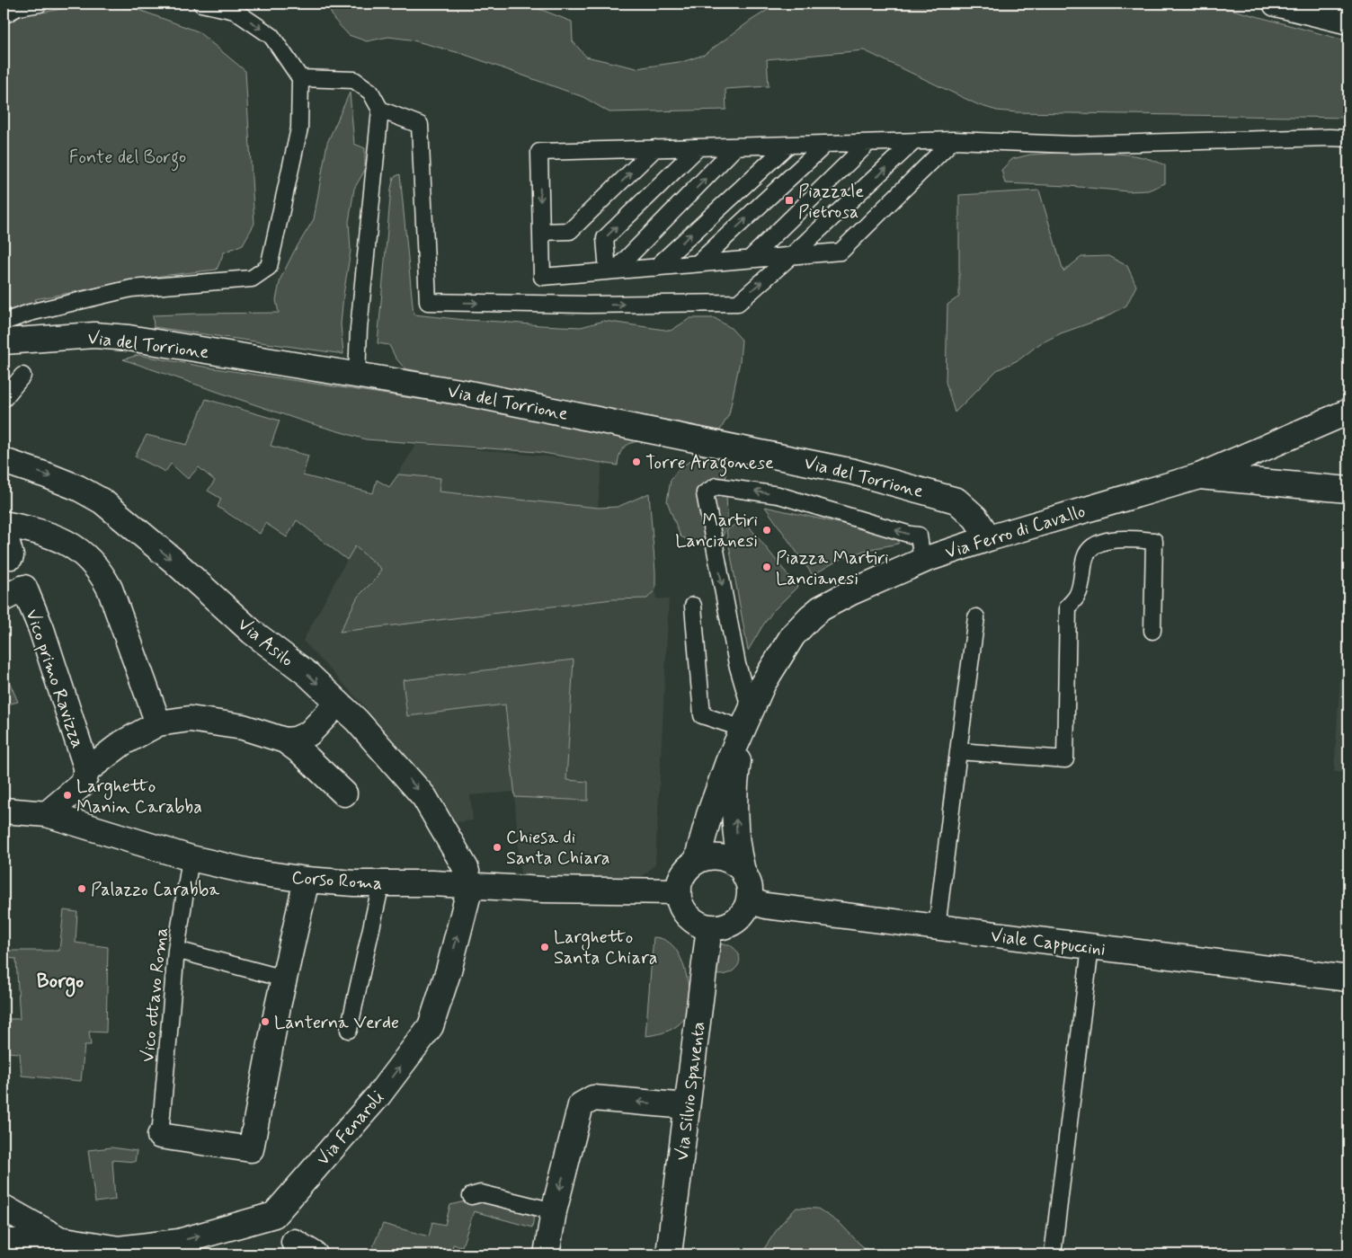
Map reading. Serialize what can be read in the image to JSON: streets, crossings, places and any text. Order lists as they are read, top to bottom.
{
  "streets": {
    "street": [
      "Via del Torrione",
      "Via Ferro di Cavallo",
      "Via Asilo",
      "Vico primo Ravizza",
      "Corso Roma",
      "Viale Cappuccini",
      "Via Silvio Spaventa",
      "Via Fenaroli"
    ],
    "lane": ["Vico ottavo Roma"]
  },
  "crossings": [
    ["Via del Torrione", "Via Ferro di Cavallo"],
    ["Via Ferro di Cavallo", "Corso Roma"],
    ["Via Ferro di Cavallo", "Viale Cappuccini"],
    ["Via Ferro di Cavallo", "Via Silvio Spaventa"],
    ["Via Asilo", "Corso Roma"],
    ["Via Asilo", "Via Fenaroli"],
    ["Corso Roma", "Viale Cappuccini"],
    ["Corso Roma", "Vico ottavo Roma"],
    ["Corso Roma", "Via Silvio Spaventa"],
    ["Corso Roma", "Via Fenaroli"],
    ["Viale Cappuccini", "Via Silvio Spaventa"]
  ],
  "one_way": ["Via Fenaroli"],
  "districts": ["Borgo"],
  "parks": ["Fonte del Borgo"],
  "places": {
    "transit": ["Piazzale Pietrosa"],
    "other": [
      "Torre Aragonese",
      "Martiri Lancianesi",
      "Piazza Martiri Lancianesi",
      "Larghetto Manin Carabba",
      "Chiesa di Santa Chiara",
      "Palazzo Carabba",
      "Larghetto Santa Chiara",
      "Lanterna Verde"
    ]
  }
}
